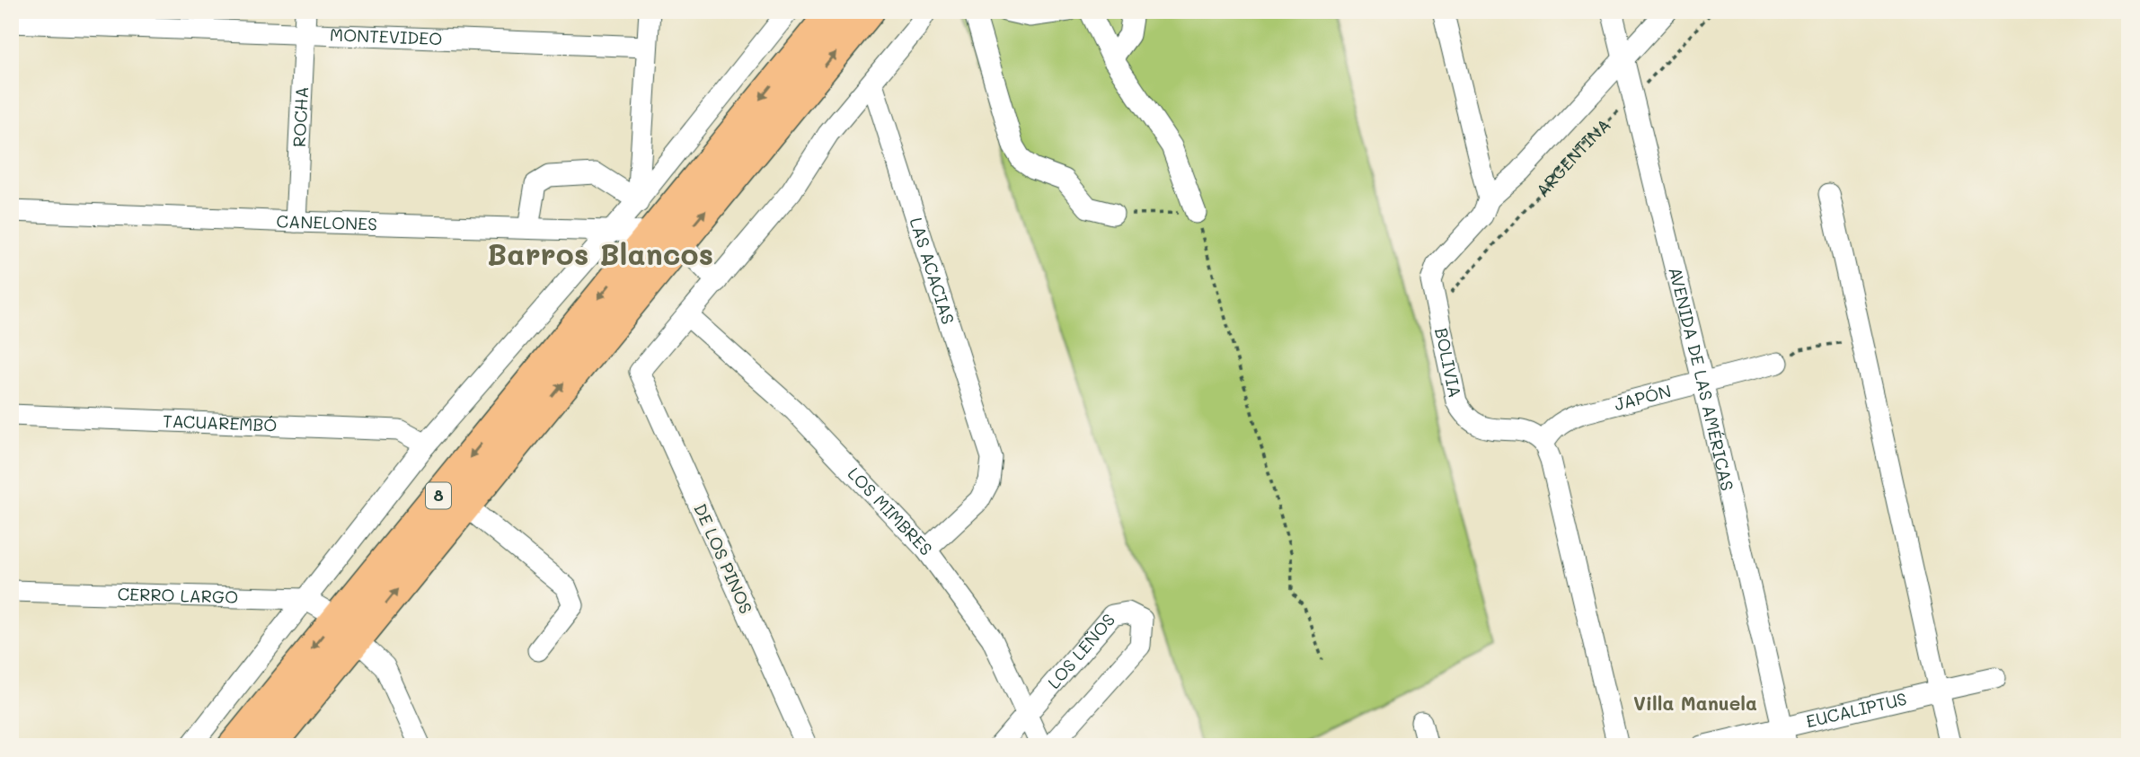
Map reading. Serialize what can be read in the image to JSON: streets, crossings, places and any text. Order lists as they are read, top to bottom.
{
  "streets": {
    "highway": ["8"],
    "street": [
      "MONTEVIDEO",
      "ROCHA",
      "ARGENTINA",
      "CANELONES",
      "LAS ACACIAS",
      "BOLIVIA",
      "AVENIDA DE LAS AMÉRICAS",
      "JAPÓN",
      "TACUAREMBÓ",
      "LOS MIMBRES",
      "DE LOS PINOS",
      "CERRO LARGO",
      "LOS LEÑOS",
      "EUCALIPTUS"
    ]
  },
  "crossings": [
    ["MONTEVIDEO", "ROCHA"],
    ["ROCHA", "CANELONES"],
    ["ARGENTINA", "BOLIVIA"],
    ["ARGENTINA", "AVENIDA DE LAS AMÉRICAS"],
    ["CANELONES", "8"],
    ["LAS ACACIAS", "LOS MIMBRES"],
    ["BOLIVIA", "JAPÓN"],
    ["AVENIDA DE LAS AMÉRICAS", "JAPÓN"],
    ["AVENIDA DE LAS AMÉRICAS", "EUCALIPTUS"],
    ["8", "CERRO LARGO"],
    ["LOS MIMBRES", "DE LOS PINOS"],
    ["LOS MIMBRES", "LOS LEÑOS"]
  ],
  "districts": ["Barros Blancos", "Villa Manuela"]
}
